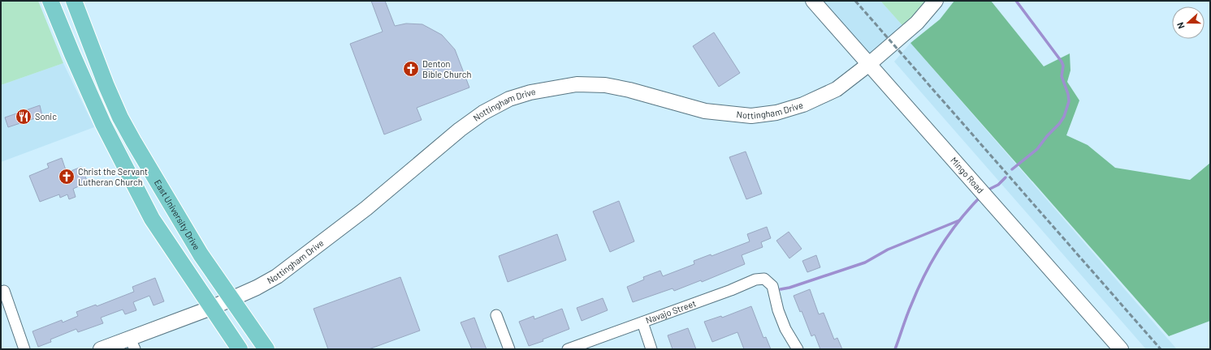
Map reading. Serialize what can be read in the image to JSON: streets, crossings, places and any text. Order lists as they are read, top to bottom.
{
  "streets": {
    "main road": ["East University Drive"],
    "street": ["Nottingham Drive", "Mingo Road", "Navajo Street"]
  },
  "crossings": [
    ["Nottingham Drive", "Mingo Road"],
    ["Nottingham Drive", "East University Drive"]
  ],
  "places": {
    "church": ["Denton Bible Church", "Christ the Servant Lutheran Church"],
    "restaurant": ["Sonic"]
  },
  "north": "left"
}
